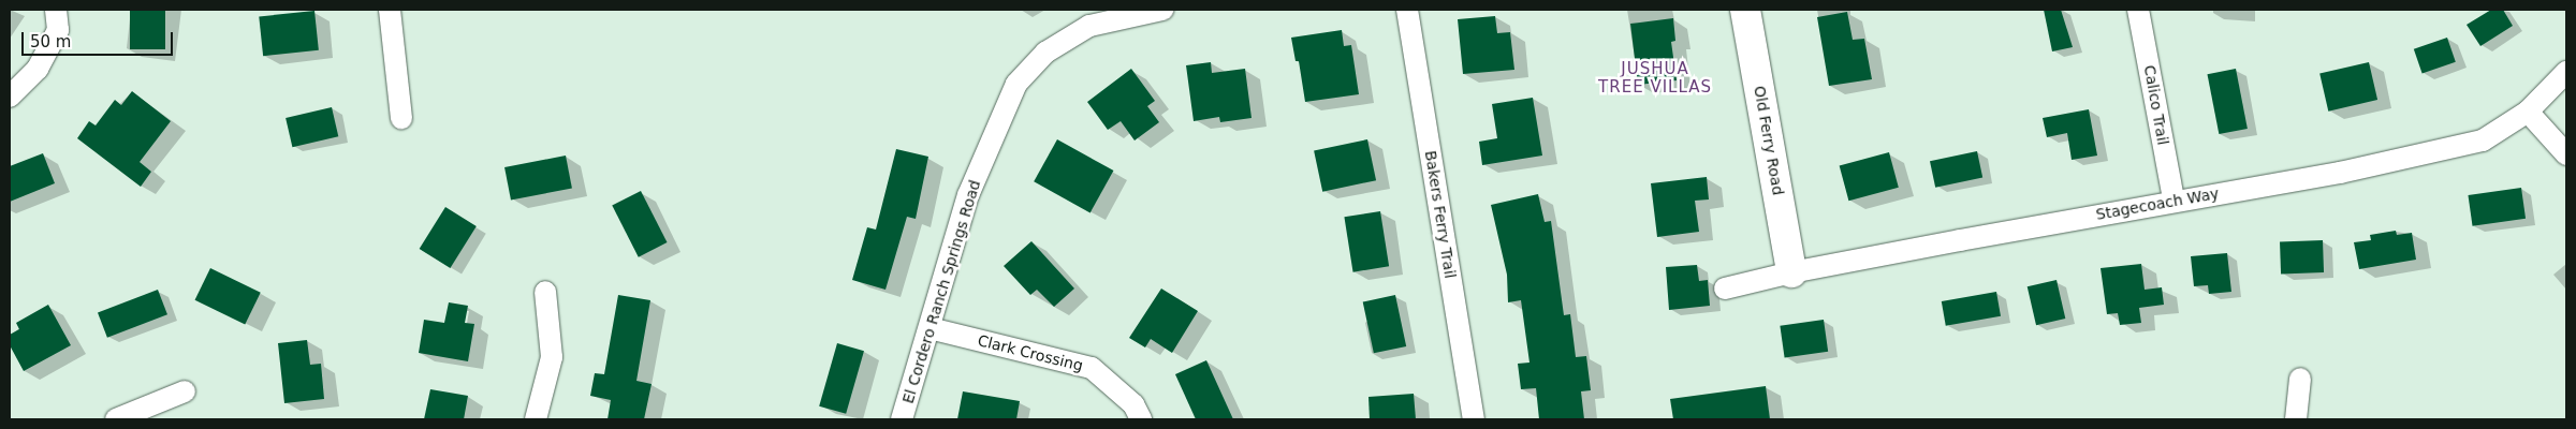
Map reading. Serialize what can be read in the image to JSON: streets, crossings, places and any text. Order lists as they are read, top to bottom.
{
  "streets": {
    "street": [
      "Calico Trail",
      "Old Ferry Road",
      "Stagecoach Way",
      "Bakers Ferry Trail",
      "El Cordero Ranch Springs Road",
      "Clark Crossing"
    ]
  },
  "crossings": [
    ["Calico Trail", "Stagecoach Way"],
    ["Old Ferry Road", "Stagecoach Way"],
    ["El Cordero Ranch Springs Road", "Clark Crossing"]
  ],
  "districts": ["JUSHUA TREE VILLAS"],
  "scale_bar": "50 m"
}
